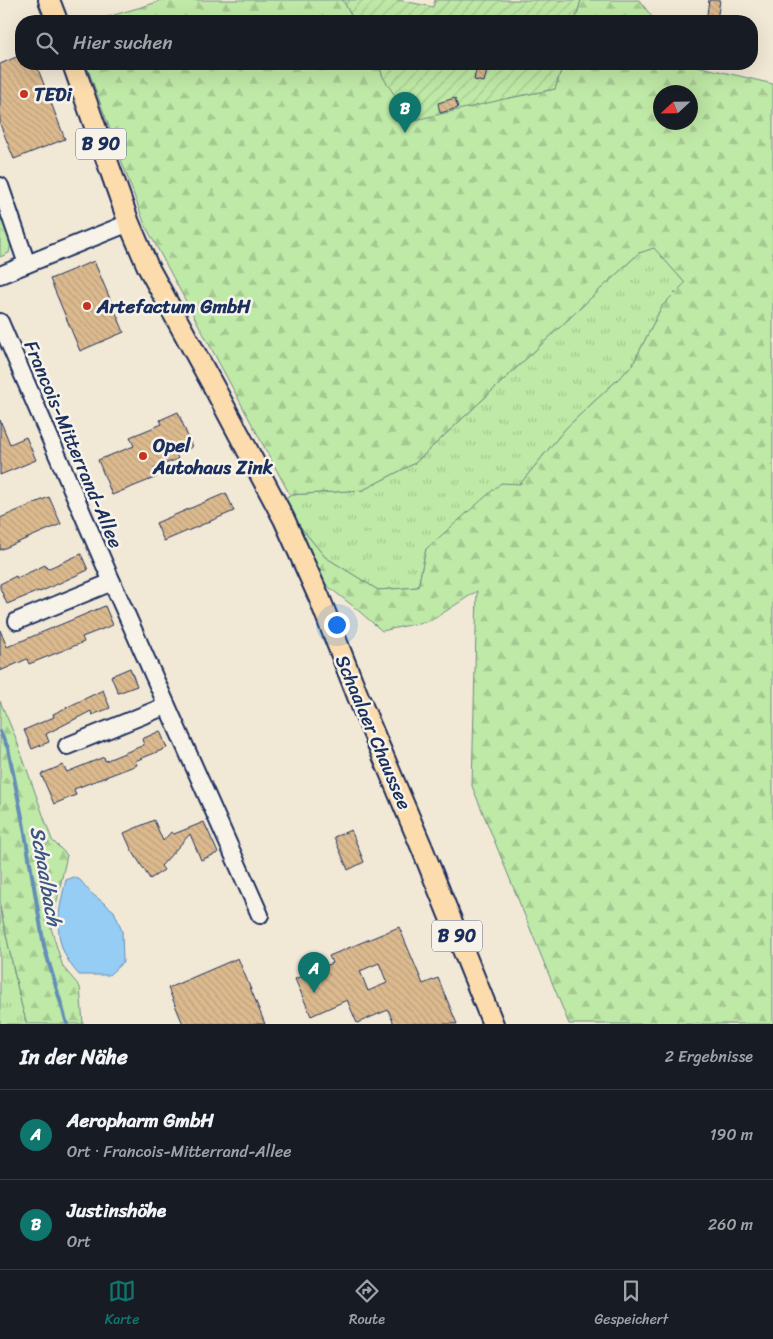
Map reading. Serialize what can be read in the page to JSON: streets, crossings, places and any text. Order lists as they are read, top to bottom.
{
  "streets": {
    "main road": ["B 90", "Schaalaer Chaussee"],
    "street": ["Francois-Mitterrand-Allee"]
  },
  "water": ["Schaalbach"],
  "places": ["TEDi", "Artefactum GmbH", "Opel Autohaus Zink"],
  "north": "left",
  "page": {
    "search": "Hier suchen",
    "pins": ["B", "A"],
    "heading": ["In der Nähe", "2 Ergebnisse"],
    "list": [
      {
        "mark": "A",
        "name": "Aeropharm GmbH",
        "note": "Ort · Francois-Mitterrand-Allee",
        "value": "190 m"
      },
      {
        "mark": "B",
        "name": "Justinshöhe",
        "note": "Ort",
        "value": "260 m"
      }
    ],
    "nav": ["Karte", "Route", "Gespeichert"]
  }
}
